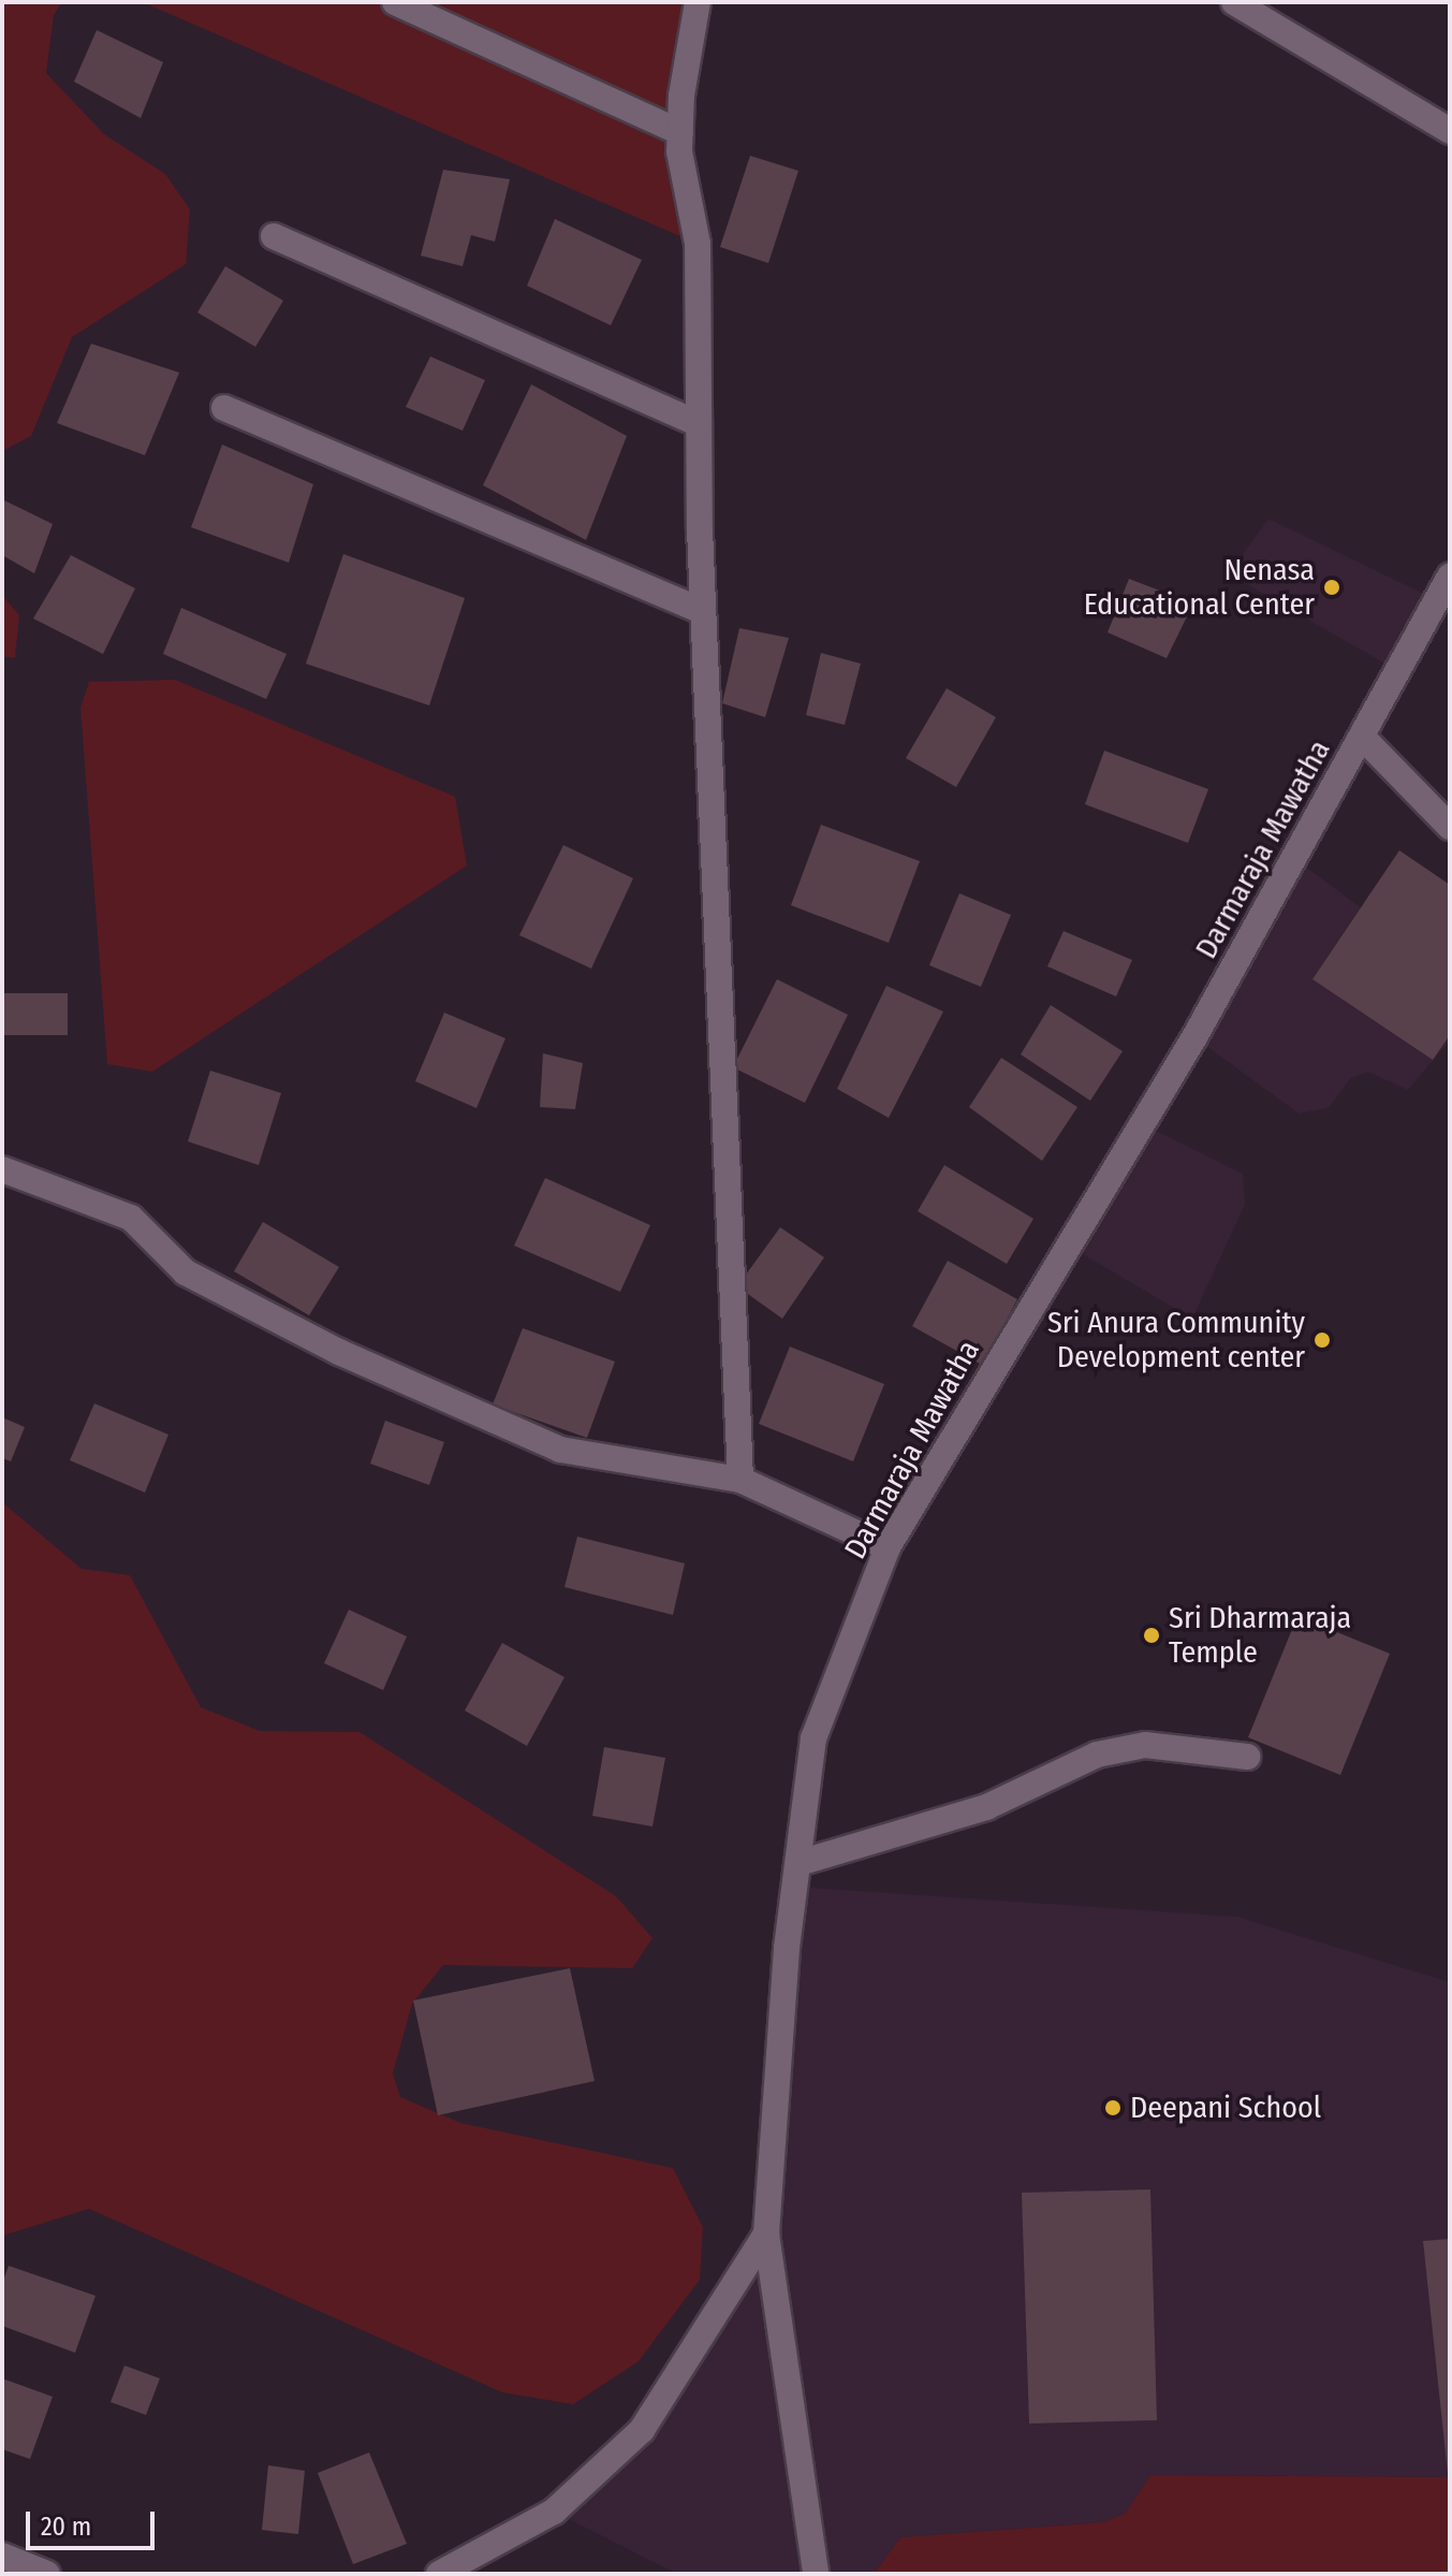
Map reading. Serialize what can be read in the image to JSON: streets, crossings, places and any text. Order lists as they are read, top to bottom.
{
  "streets": {
    "street": ["Darmaraja Mawatha"]
  },
  "places": [
    "Nenasa Educational Center",
    "Sri Anura Community Development center",
    "Sri Dharmaraja Temple",
    "Deepani School"
  ],
  "scale_bar": "20 m"
}
